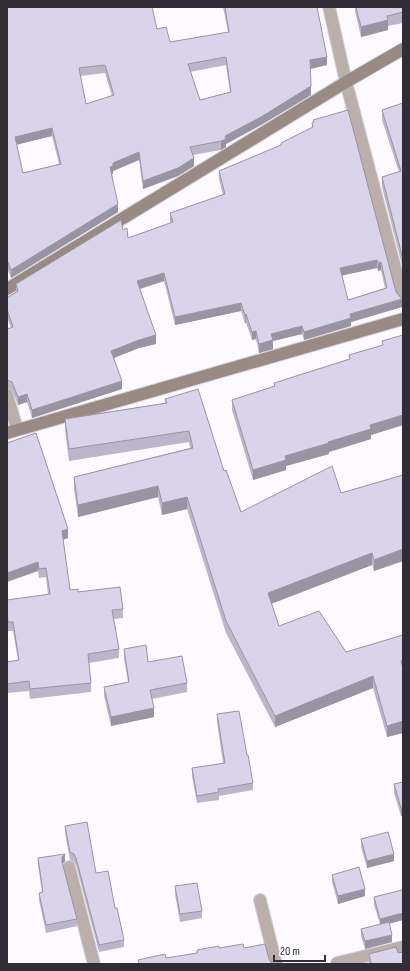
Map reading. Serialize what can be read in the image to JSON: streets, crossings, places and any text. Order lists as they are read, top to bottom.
{
  "scale_bar": "20 m"
}
